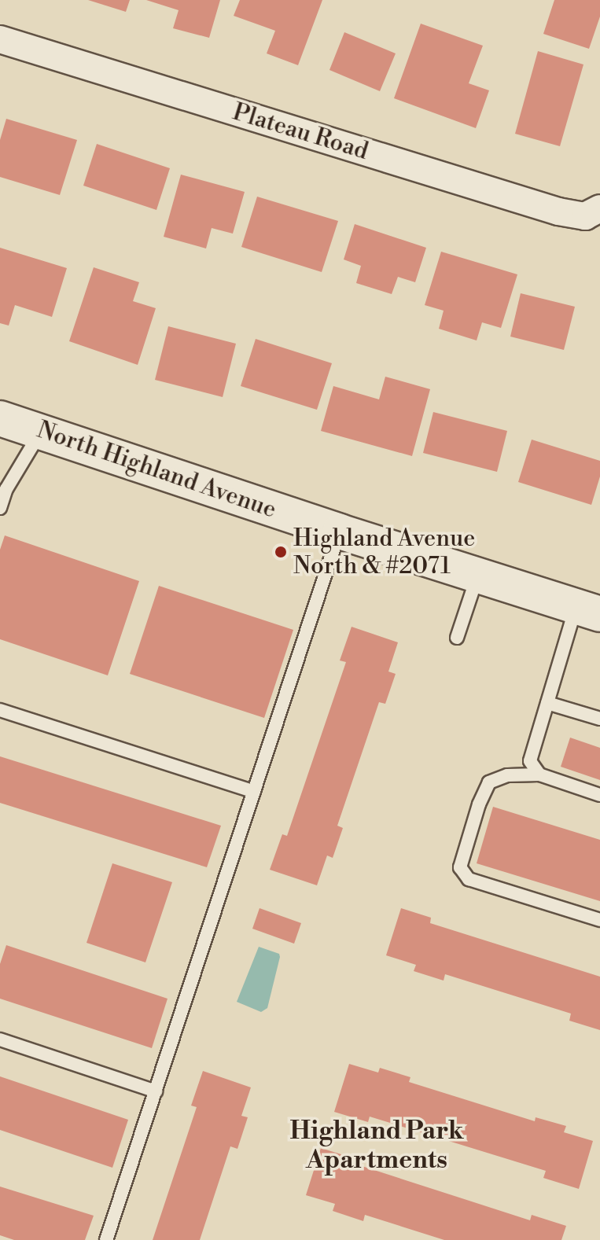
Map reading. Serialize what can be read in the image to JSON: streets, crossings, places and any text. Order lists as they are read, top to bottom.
{
  "streets": {
    "street": ["Plateau Road", "North Highland Avenue"]
  },
  "districts": ["Highland Park Apartments"],
  "places": ["Highland Avenue North & #2071"]
}
